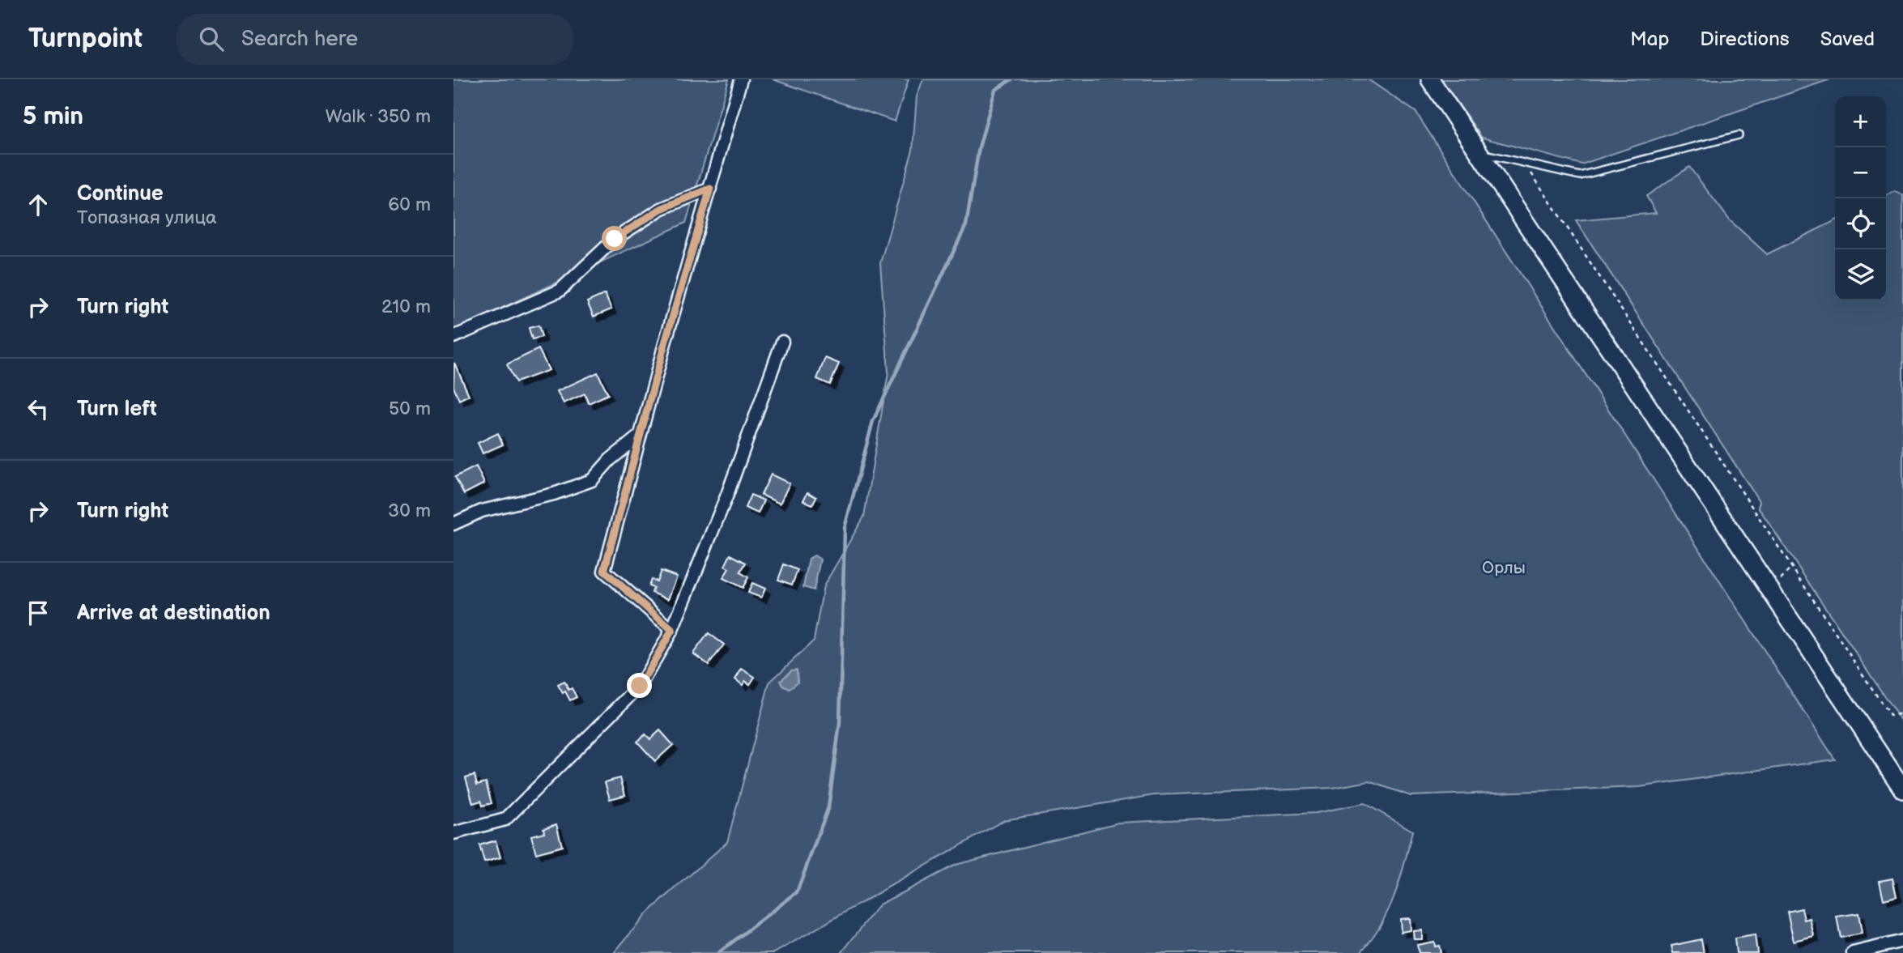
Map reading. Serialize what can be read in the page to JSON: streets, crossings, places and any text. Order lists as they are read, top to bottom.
{
  "parks": ["Орлы"],
  "page": {
    "header": "Turnpoint",
    "search": "Search here",
    "nav": ["Map", "Directions", "Saved"],
    "heading": ["5 min", "Walk · 350 m"],
    "map_buttons": ["+", "−"],
    "list": [
      ["Continue", "Топазная улица", "60 m"],
      ["Turn right", "210 m"],
      ["Turn left", "50 m"],
      ["Turn right", "30 m"],
      "Arrive at destination"
    ]
  }
}
